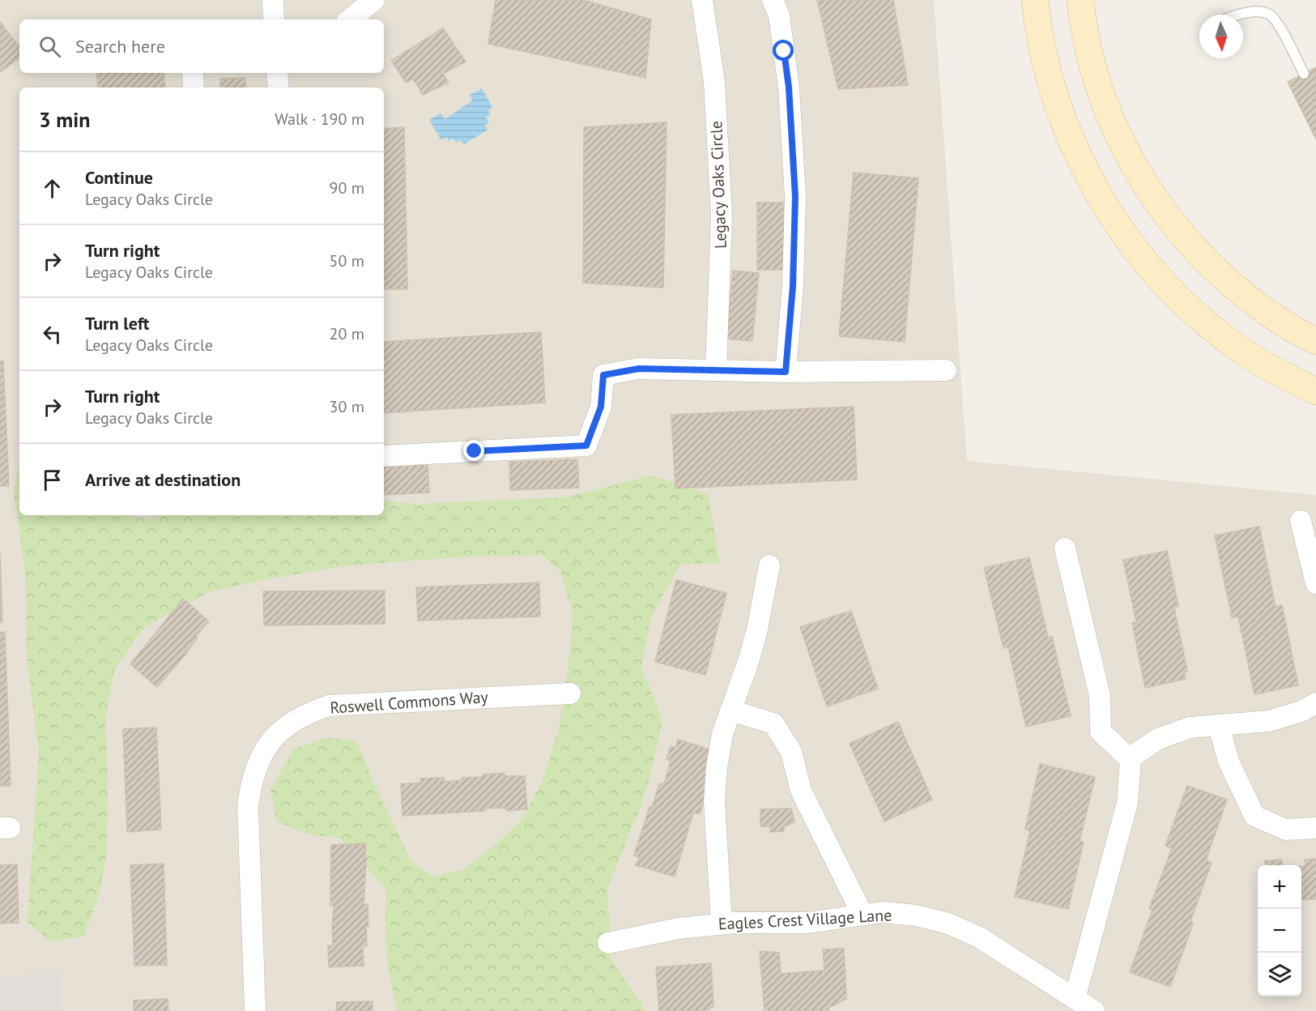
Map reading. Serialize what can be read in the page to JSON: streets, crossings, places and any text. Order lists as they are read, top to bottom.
{
  "streets": {
    "street": ["Legacy Oaks Circle", "Roswell Commons Way", "Eagles Crest Village Lane"]
  },
  "north": "bottom",
  "page": {
    "search": "Search here",
    "heading": ["3 min", "Walk · 190 m"],
    "list": [
      ["Continue", "Legacy Oaks Circle", "90 m"],
      ["Turn right", "Legacy Oaks Circle", "50 m"],
      ["Turn left", "Legacy Oaks Circle", "20 m"],
      ["Turn right", "Legacy Oaks Circle", "30 m"],
      "Arrive at destination"
    ],
    "map_buttons": ["+", "−"]
  }
}
